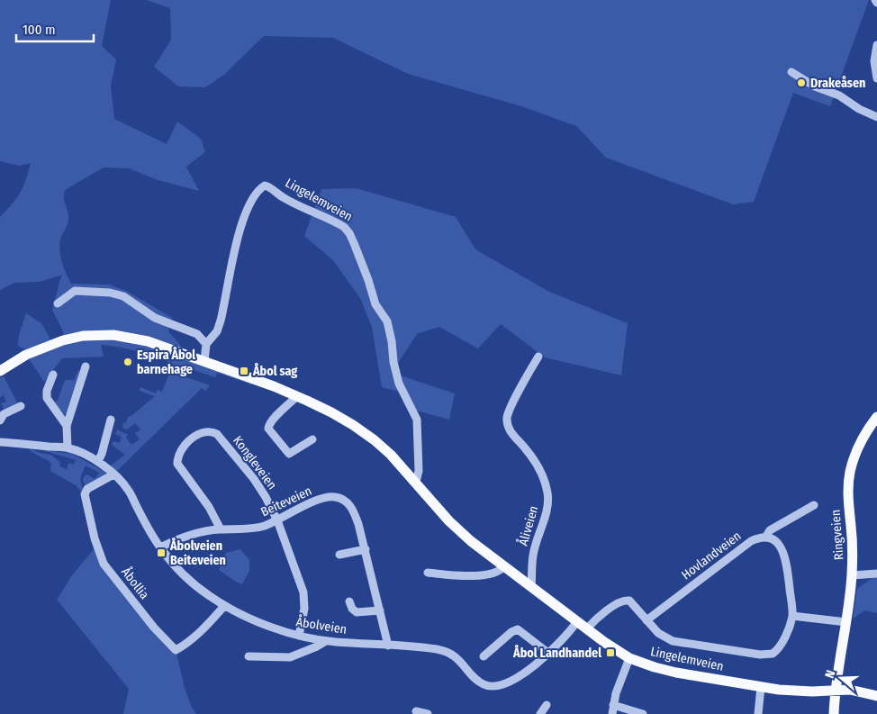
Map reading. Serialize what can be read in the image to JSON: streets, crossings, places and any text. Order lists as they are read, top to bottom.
{
  "streets": {
    "main road": ["Lingelemveien", "Ringveien"],
    "street": [
      "Kongleveien",
      "Beiteveien",
      "Åliveien",
      "Hovlandveien",
      "Åbollia",
      "Åbolveien"
    ]
  },
  "crossings": [
    ["Lingelemveien", "Åliveien"],
    ["Lingelemveien", "Ringveien"],
    ["Lingelemveien", "Åbolveien"],
    ["Kongleveien", "Beiteveien"],
    ["Kongleveien", "Åbolveien"],
    ["Beiteveien", "Åbolveien"],
    ["Åbollia", "Åbolveien"]
  ],
  "places": {
    "other": ["Drakeåsen", "Espira Åbol barnehage"],
    "transit": ["Åbol sag", "Åbolveien Beiteveien", "Åbol Landhandel"]
  },
  "scale_bar": "100 m",
  "north": "left"
}
